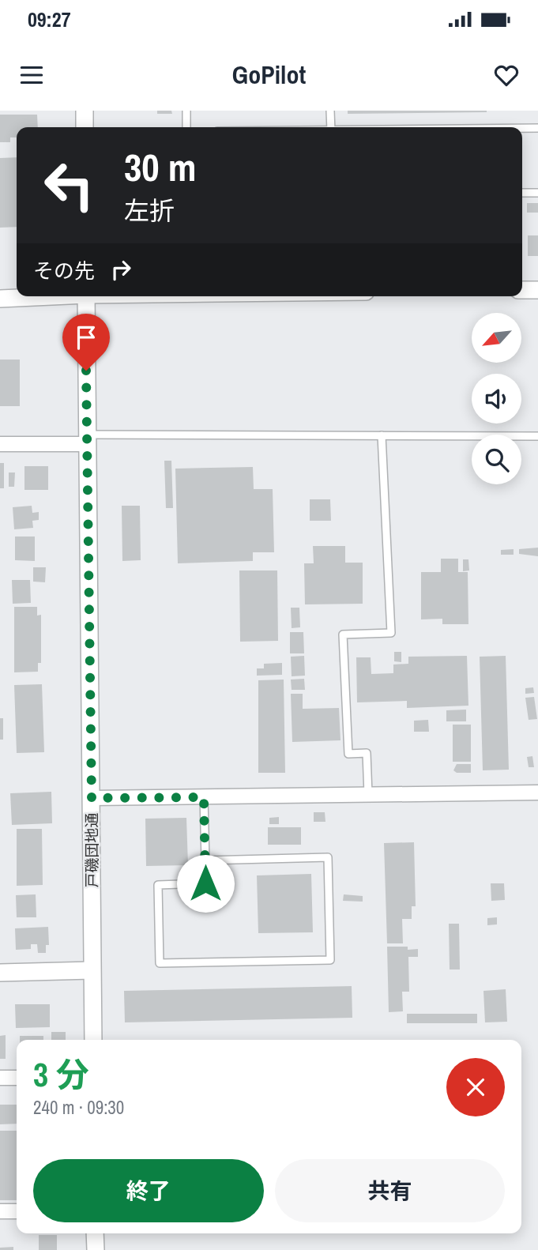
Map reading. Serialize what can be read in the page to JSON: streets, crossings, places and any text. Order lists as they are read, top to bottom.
{
  "streets": {
    "street": ["戸磯団地通"]
  },
  "north": "bottom left",
  "page": {
    "status": "09:27",
    "header": "GoPilot",
    "turn": ["30 m", "左折"],
    "then": "その先",
    "heading": ["3 分", "240 m · 09:30"],
    "buttons": ["終了", "共有"]
  }
}
